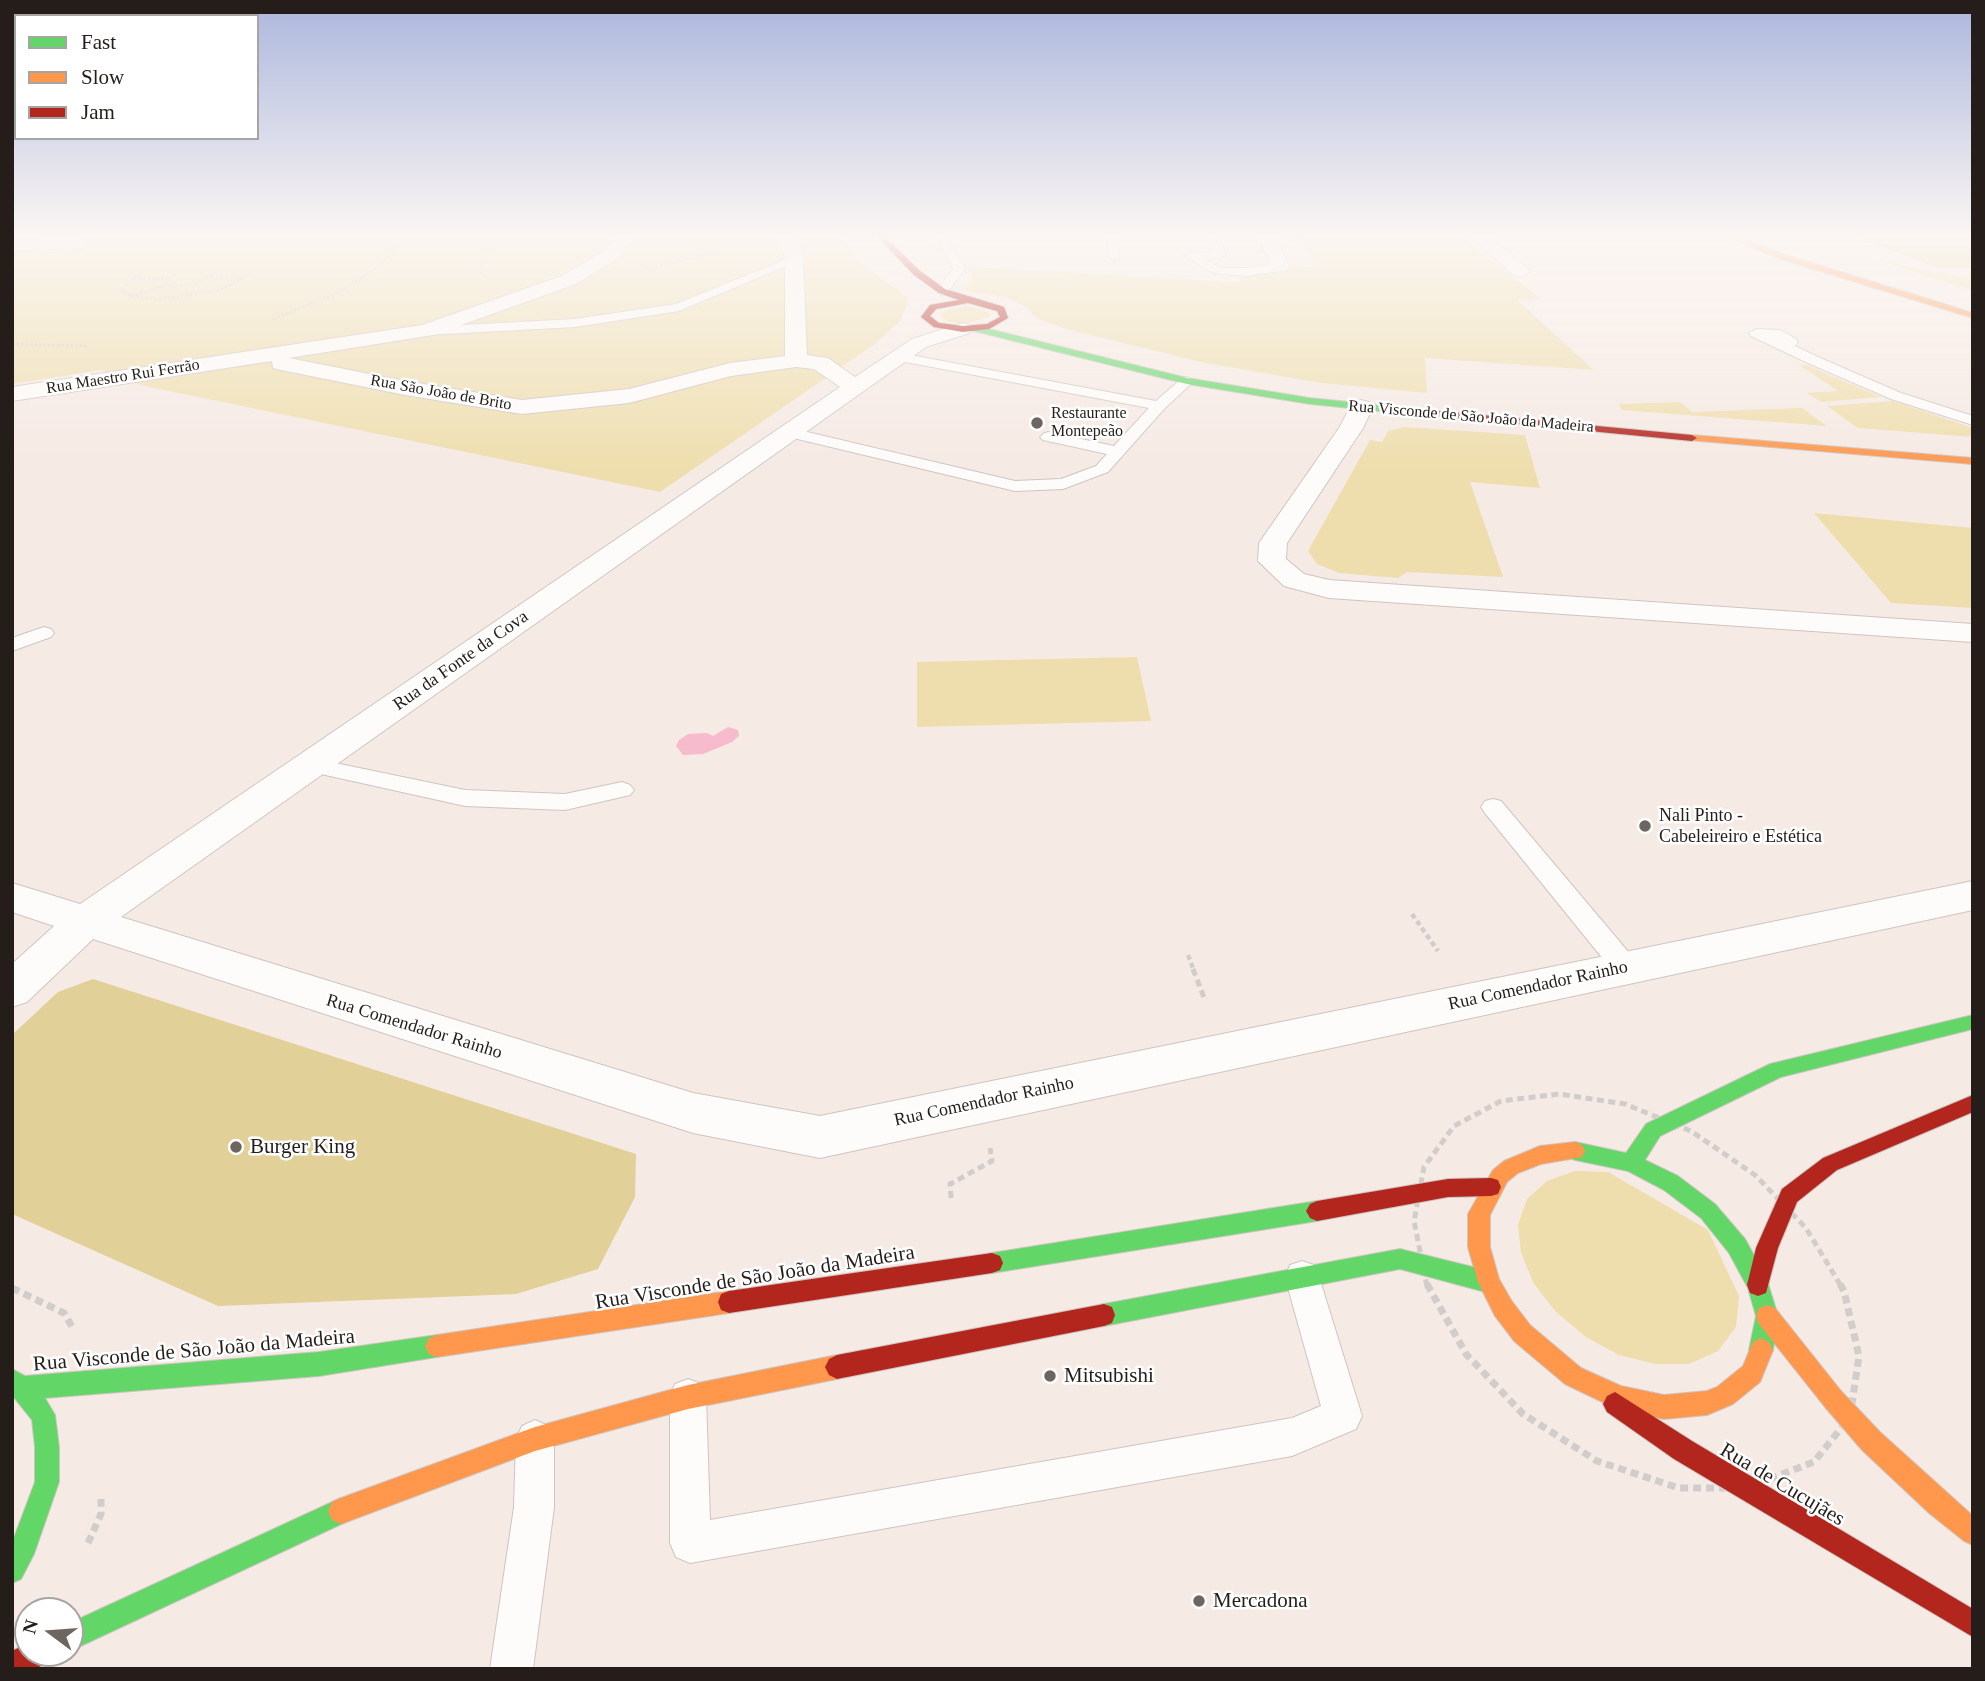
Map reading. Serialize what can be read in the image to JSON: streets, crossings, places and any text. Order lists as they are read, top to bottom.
{
  "streets": {
    "main road": ["Rua Visconde de São João da Madeira", "Rua de Cucujães"],
    "street": [
      "Rua Maestro Rui Ferrão",
      "Rua São João de Brito",
      "Rua da Fonte da Cova",
      "Rua Comendador Rainho"
    ]
  },
  "crossings": [
    ["Rua Maestro Rui Ferrão", "Rua São João de Brito"],
    ["Rua São João de Brito", "Rua da Fonte da Cova"],
    ["Rua Visconde de São João da Madeira", "Rua da Fonte da Cova"],
    ["Rua da Fonte da Cova", "Rua Comendador Rainho"]
  ],
  "places": [
    "Restaurante Montepeão",
    "Nali Pinto - Cabeleireiro e Estética",
    "Burger King",
    "Mitsubishi",
    "Mercadona"
  ],
  "legend": ["Fast", "Slow", "Jam"],
  "north": "left"
}
